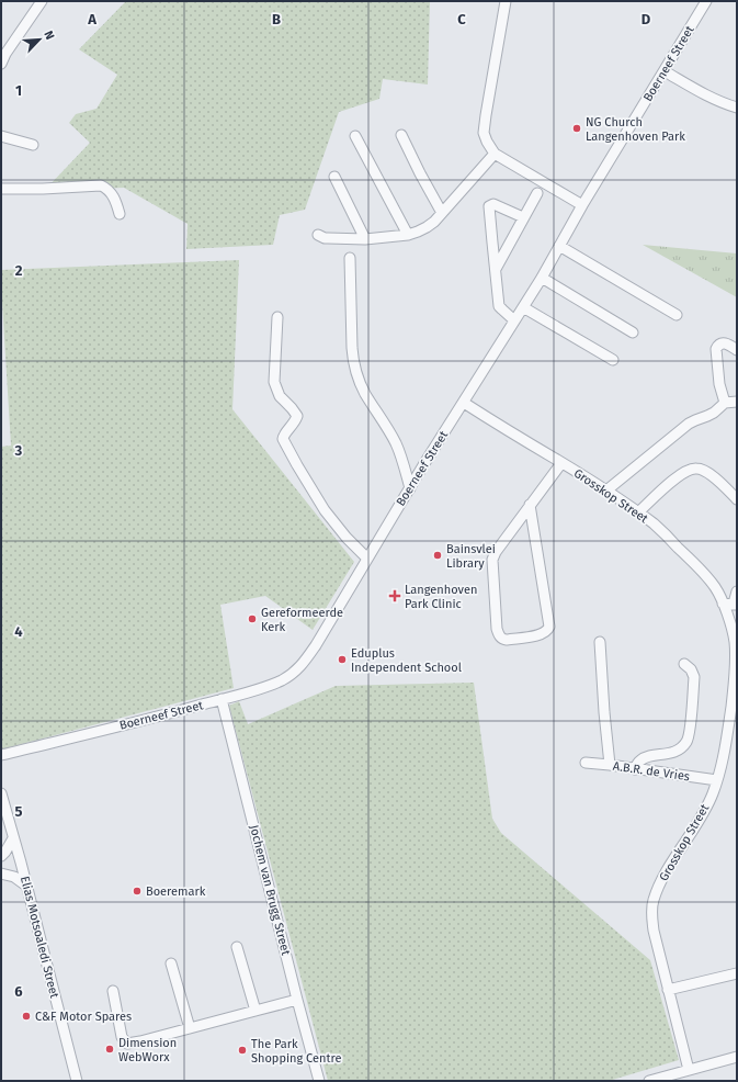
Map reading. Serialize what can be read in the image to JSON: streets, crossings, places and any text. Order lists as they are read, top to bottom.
{
  "streets": {
    "street": [
      "Boerneef Street",
      "Grosskop Street",
      "A.B.R. de Vries",
      "Jochem van Brugg Street",
      "Elias Motsoaledi Street"
    ]
  },
  "crossings": [
    ["Boerneef Street", "Grosskop Street"],
    ["Boerneef Street", "Jochem van Brugg Street"],
    ["Grosskop Street", "A.B.R. de Vries"]
  ],
  "places": {
    "other": [
      "NG Church Langenhoven Park",
      "Bainsvlei Library",
      "Gereformeerde Kerk",
      "Eduplus Independent School",
      "Boeremark",
      "C&F Motor Spares",
      "Dimension WebWorx",
      "The Park Shopping Centre"
    ],
    "health": ["Langenhoven Park Clinic"]
  },
  "north": "top right",
  "grid": {
    "columns": [
      "A",
      "B",
      "C",
      "D"
    ],
    "rows": [
      "1",
      "2",
      "3",
      "4",
      "5",
      "6"
    ]
  }
}
